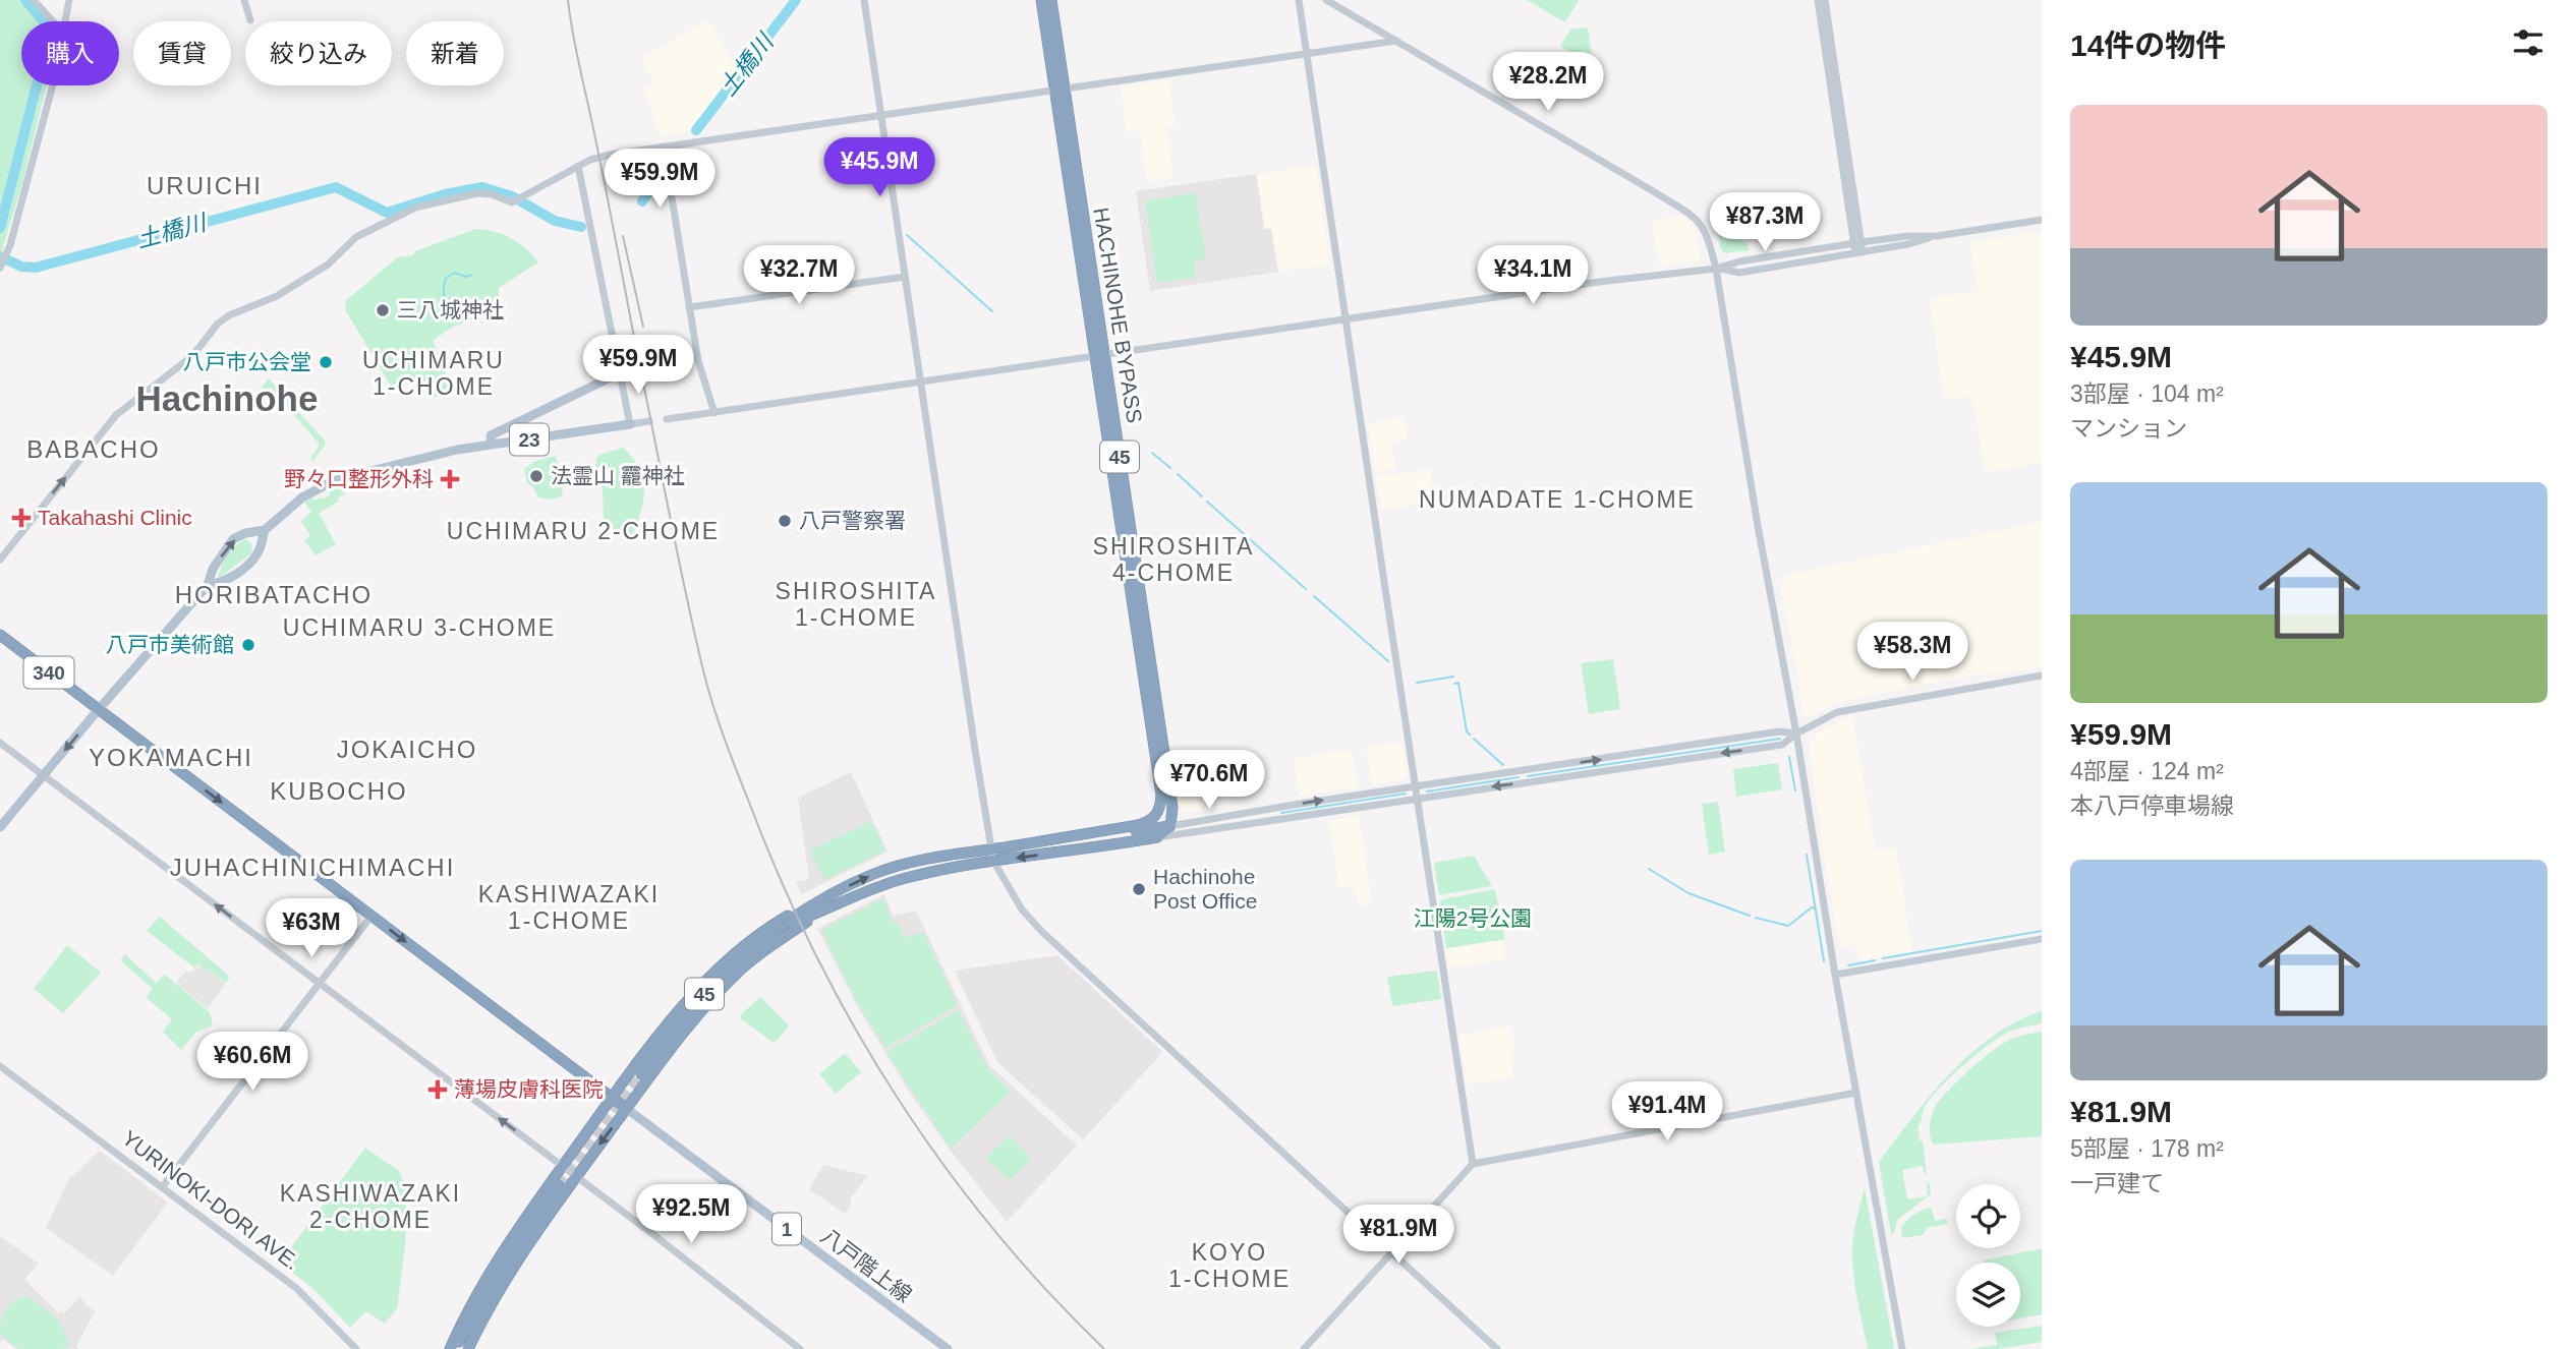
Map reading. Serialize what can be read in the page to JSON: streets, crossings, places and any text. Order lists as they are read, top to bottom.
{
  "streets": {
    "highway": ["HACHINOHE BYPASS", "45", "340"],
    "main road": ["23", "1", "八戸階上線"],
    "street": ["YURINOKI-DORI AVE."]
  },
  "crossings": [
    ["HACHINOHE BYPASS", "45"],
    ["23", "340"],
    ["340", "八戸階上線"]
  ],
  "districts": [
    "URUICHI",
    "UCHIMARU 1-CHOME",
    "Hachinohe",
    "BABACHO",
    "NUMADATE 1-CHOME",
    "UCHIMARU 2-CHOME",
    "SHIROSHITA 4-CHOME",
    "SHIROSHITA 1-CHOME",
    "HORIBATACHO",
    "UCHIMARU 3-CHOME",
    "JOKAICHO",
    "YOKAMACHI",
    "KUBOCHO",
    "JUHACHINICHIMACHI",
    "KASHIWAZAKI 1-CHOME",
    "KASHIWAZAKI 2-CHOME",
    "KOYO 1-CHOME"
  ],
  "water": ["土橋川"],
  "parks": ["江陽2号公園"],
  "places": {
    "other": [
      "三八城神社",
      "八戸市公会堂",
      "法霊山 龗神社",
      "八戸警察署",
      "八戸市美術館",
      "Hachinohe Post Office"
    ],
    "health": ["野々口整形外科", "Takahashi Clinic", "薄場皮膚科医院"]
  },
  "page": {
    "heading": "14件の物件",
    "chip": [
      "購入",
      "賃貸",
      "絞り込み",
      "新着"
    ],
    "price": [
      "¥28.2M",
      "¥45.9M",
      "¥59.9M",
      "¥87.3M",
      "¥32.7M",
      "¥34.1M",
      "¥59.9M",
      "¥58.3M",
      "¥70.6M",
      "¥63M",
      "¥60.6M",
      "¥91.4M",
      "¥92.5M",
      "¥81.9M"
    ],
    "list": [
      {
        "name": "¥45.9M",
        "note": "3部屋 · 104 m² · マンション"
      },
      {
        "name": "¥59.9M",
        "note": "4部屋 · 124 m² · 本八戸停車場線"
      },
      {
        "name": "¥81.9M",
        "note": "5部屋 · 178 m² · 一戸建て"
      }
    ]
  }
}
